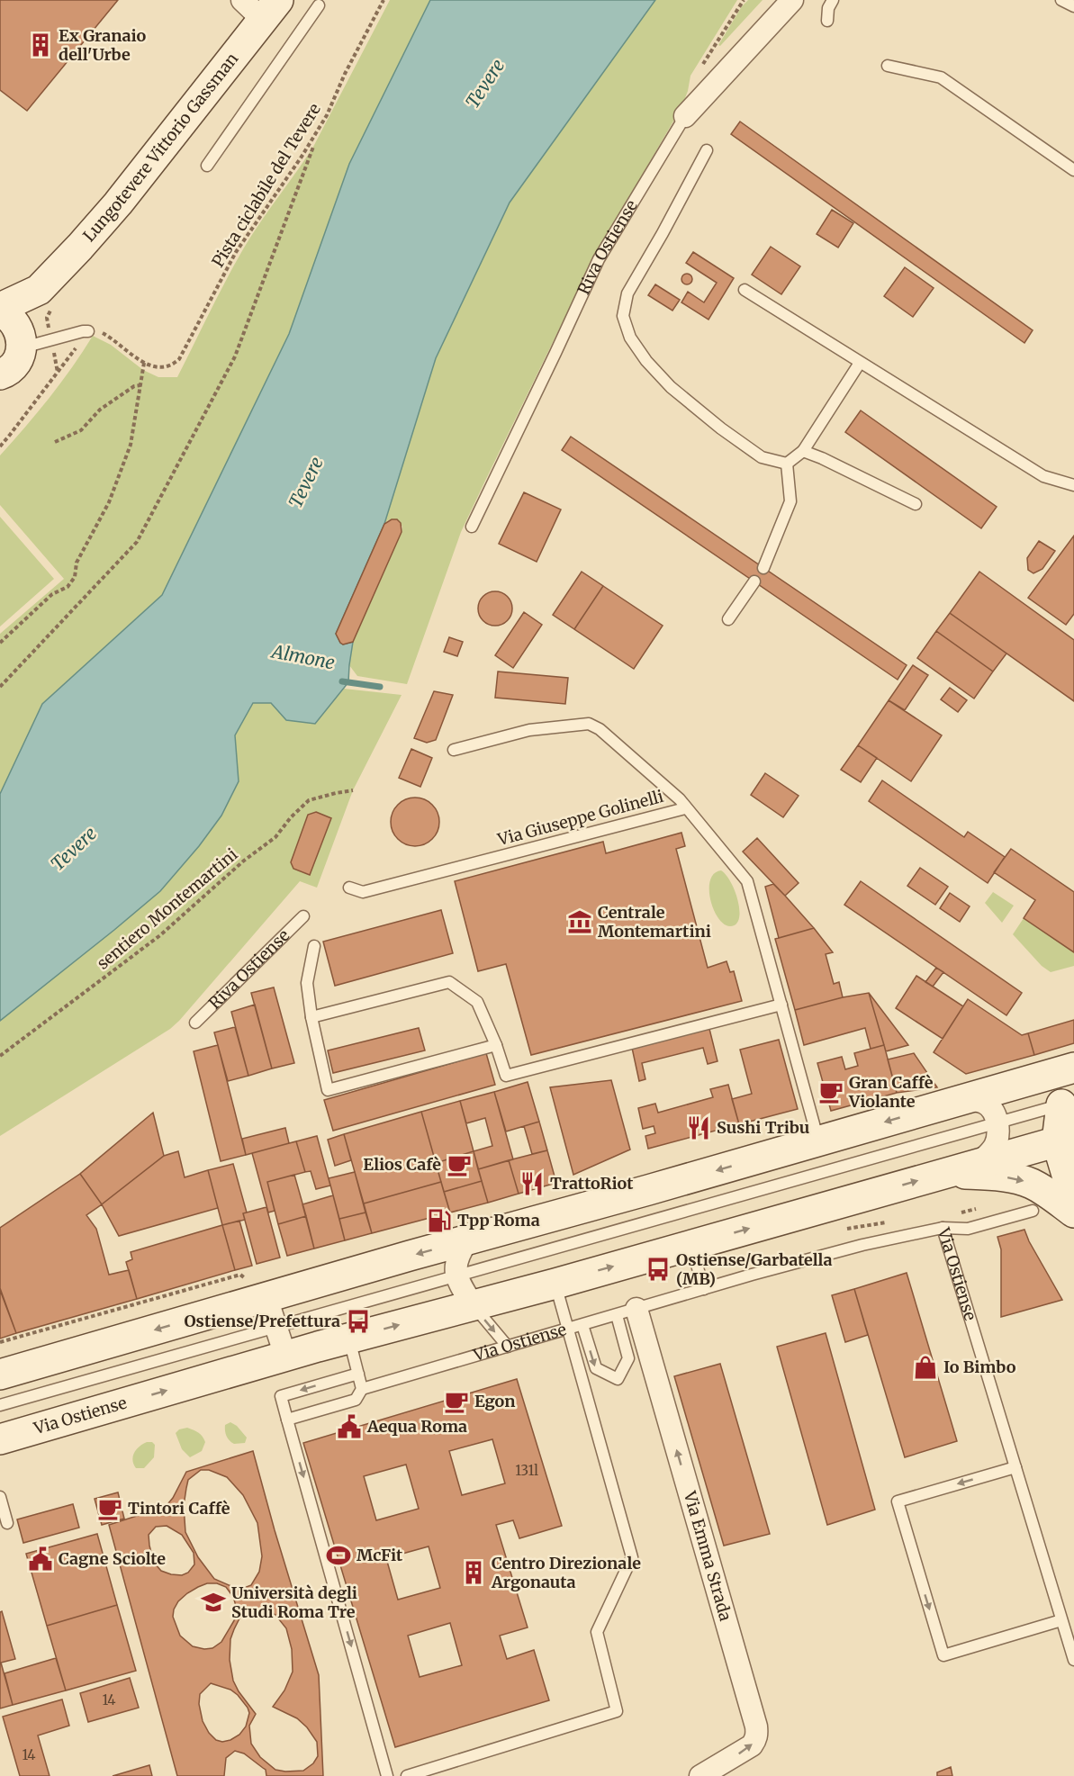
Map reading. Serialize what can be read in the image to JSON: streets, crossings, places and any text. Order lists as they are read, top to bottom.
{
  "streets": {
    "main road": ["Lungotevere Vittorio Gassman", "Via Ostiense"],
    "street": ["Riva Ostiense", "Via Emma Strada"],
    "lane": ["Via Giuseppe Golinelli"],
    "path": ["Pista ciclabile del Tevere", "sentiero Montemartini"]
  },
  "crossings": [
    ["Via Ostiense", "Via Emma Strada"]
  ],
  "one_way": ["Via Emma Strada"],
  "water": ["Tevere", "Almone"],
  "places": {
    "building": ["Ex Granaio dell'Urbe", "Centro Direzionale Argonauta"],
    "museum": ["Centrale Montemartini"],
    "cafe": [
      "Gran Caffè Violante",
      "Elios Cafè",
      "Egon",
      "Tintori Caffè"
    ],
    "restaurant": ["Sushi Tribu", "TrattoRiot"],
    "fuel station": ["Tpp Roma"],
    "bus stop": ["Ostiense/Garbatella (MB)", "Ostiense/Prefettura"],
    "shop": ["Io Bimbo"],
    "public building": ["Aequa Roma", "Cagne Sciolte"],
    "sports": ["McFit"],
    "school or university": ["Università degli Studi Roma Tre"]
  },
  "house_numbers": ["131l", "14", "14"]
}
